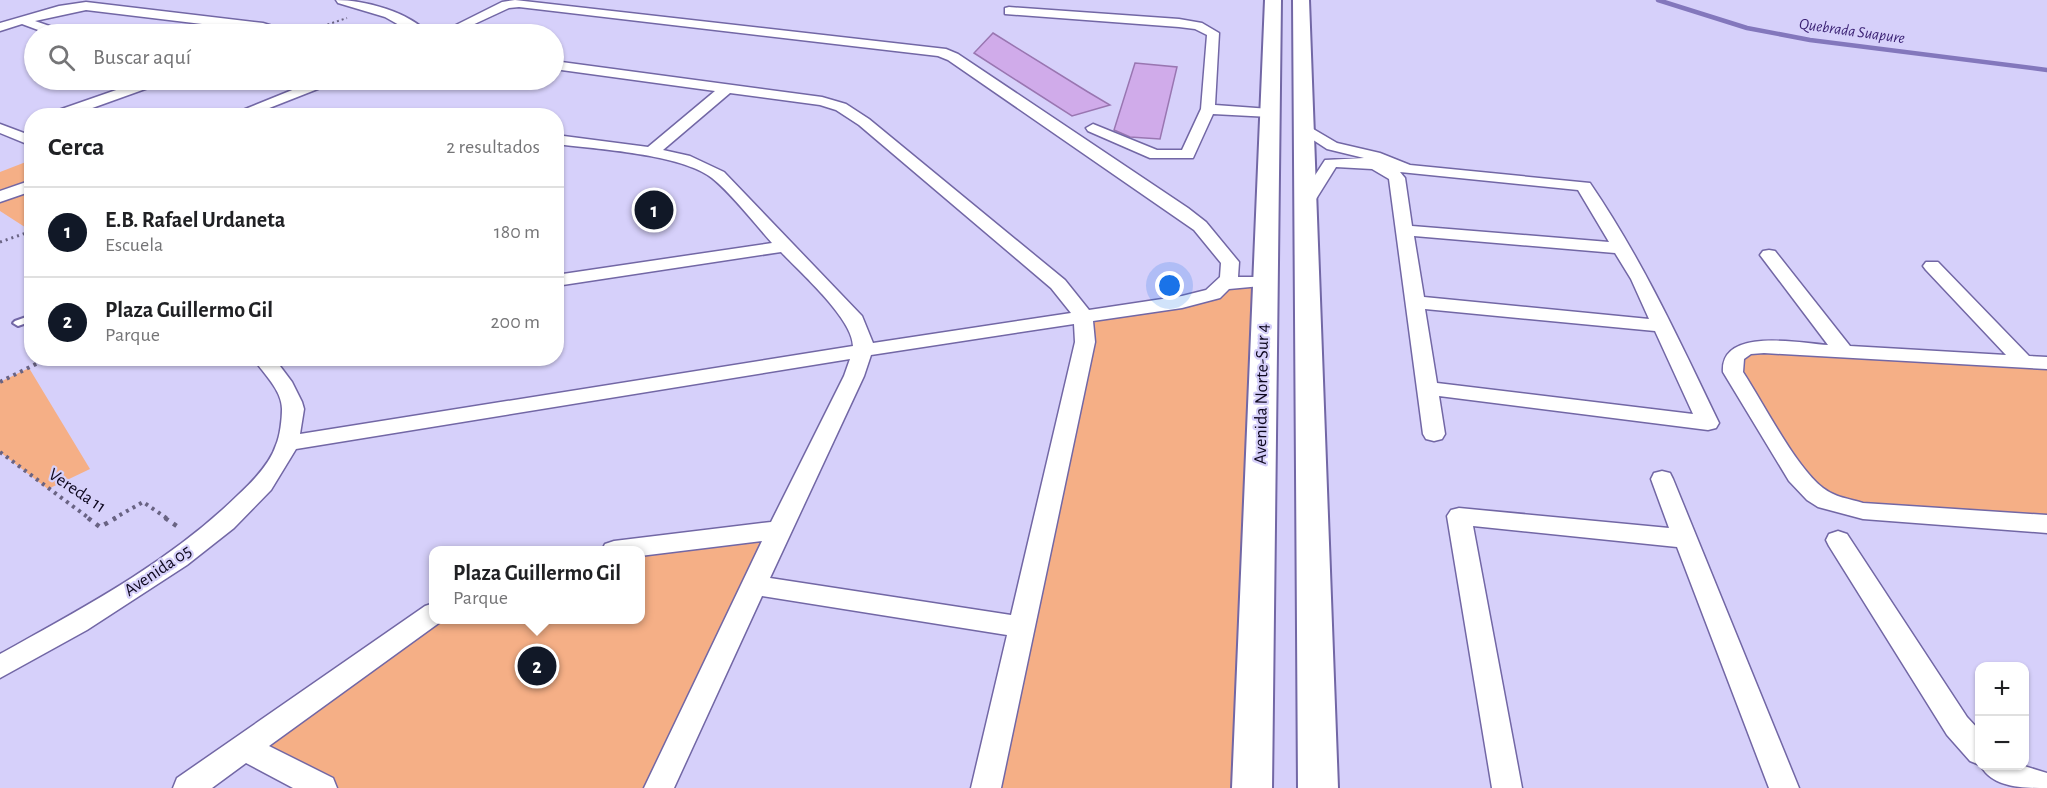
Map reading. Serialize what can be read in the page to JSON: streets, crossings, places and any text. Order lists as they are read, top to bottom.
{
  "streets": {
    "main road": ["Avenida Norte-Sur 4"],
    "street": ["Avenida 05"],
    "path": ["Vereda 11"]
  },
  "crossings": [
    ["Vereda 11", "Avenida 05"]
  ],
  "water": ["Quebrada Suapure"],
  "page": {
    "search": "Buscar aquí",
    "heading": ["Cerca", "2 resultados"],
    "list": [
      {
        "mark": "1",
        "name": "E.B. Rafael Urdaneta",
        "note": "Escuela",
        "value": "180 m"
      },
      {
        "mark": "2",
        "name": "Plaza Guillermo Gil",
        "note": "Parque",
        "value": "200 m"
      }
    ],
    "pins": ["1", "2"],
    "popup": ["Plaza Guillermo Gil", "Parque"],
    "map_buttons": ["+", "−"]
  }
}
